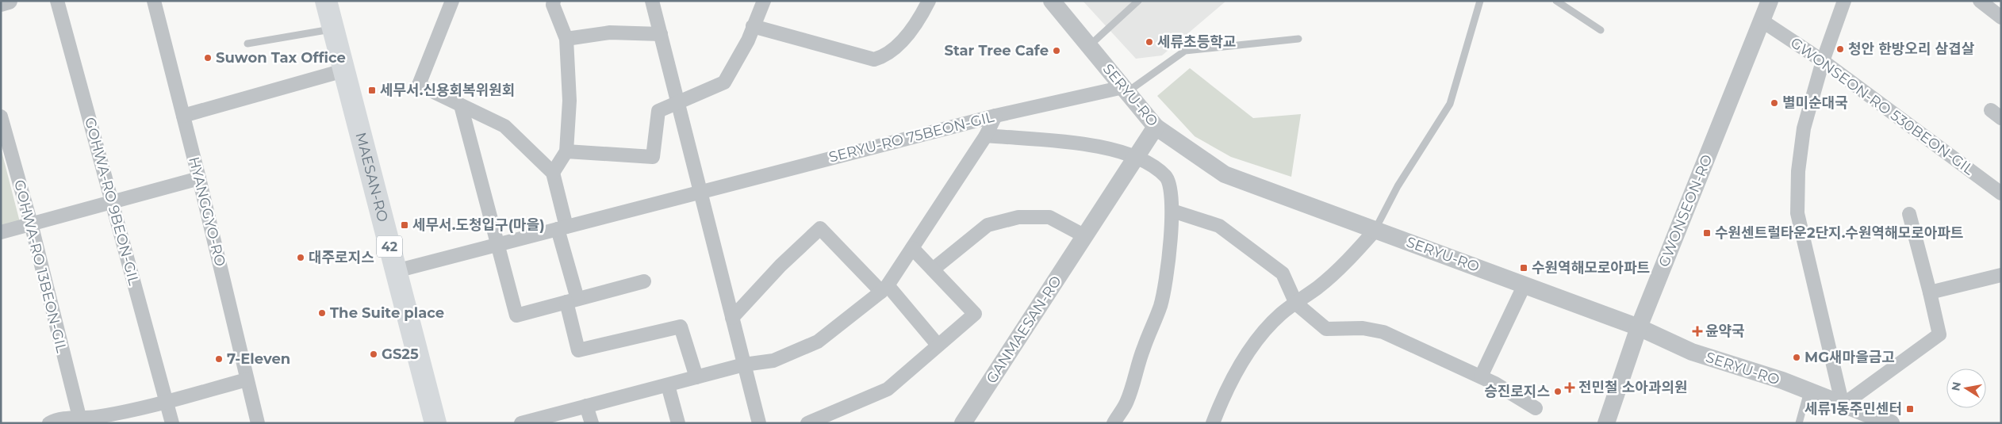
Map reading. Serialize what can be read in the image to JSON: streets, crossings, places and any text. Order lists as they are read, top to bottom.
{
  "streets": {
    "main road": ["MAESAN-RO", "42"],
    "street": [
      "SERYU-RO",
      "GWONSEON-RO 530BEON-GIL",
      "SERYU-RO 75BEON-GIL",
      "GOHWA-RO 9BEON-GIL",
      "GWONSEON-RO",
      "HYANGGYO-RO",
      "GOHWA-RO 13BEON-GIL",
      "GANMAESAN-RO"
    ]
  },
  "crossings": [
    ["SERYU-RO", "SERYU-RO 75BEON-GIL"],
    ["SERYU-RO", "GWONSEON-RO"],
    ["SERYU-RO", "GANMAESAN-RO"],
    ["GWONSEON-RO 530BEON-GIL", "GWONSEON-RO"],
    ["SERYU-RO 75BEON-GIL", "MAESAN-RO"]
  ],
  "places": {
    "other": [
      "세류초등학교",
      "청안 한방오리 삼겹살",
      "Star Tree Cafe",
      "Suwon Tax Office",
      "별미순대국",
      "대주로지스",
      "The Suite place",
      "GS25",
      "MG새마을금고",
      "7-Eleven",
      "승진로지스"
    ],
    "transit": [
      "세무서.신용회복위원회",
      "세무서.도청입구(마을)",
      "수원센트럴타운2단지.수원역해모로아파트",
      "수원역해모로아파트",
      "세류1동주민센터"
    ],
    "health": ["윤약국", "전민철 소아과의원"]
  },
  "north": "left"
}
